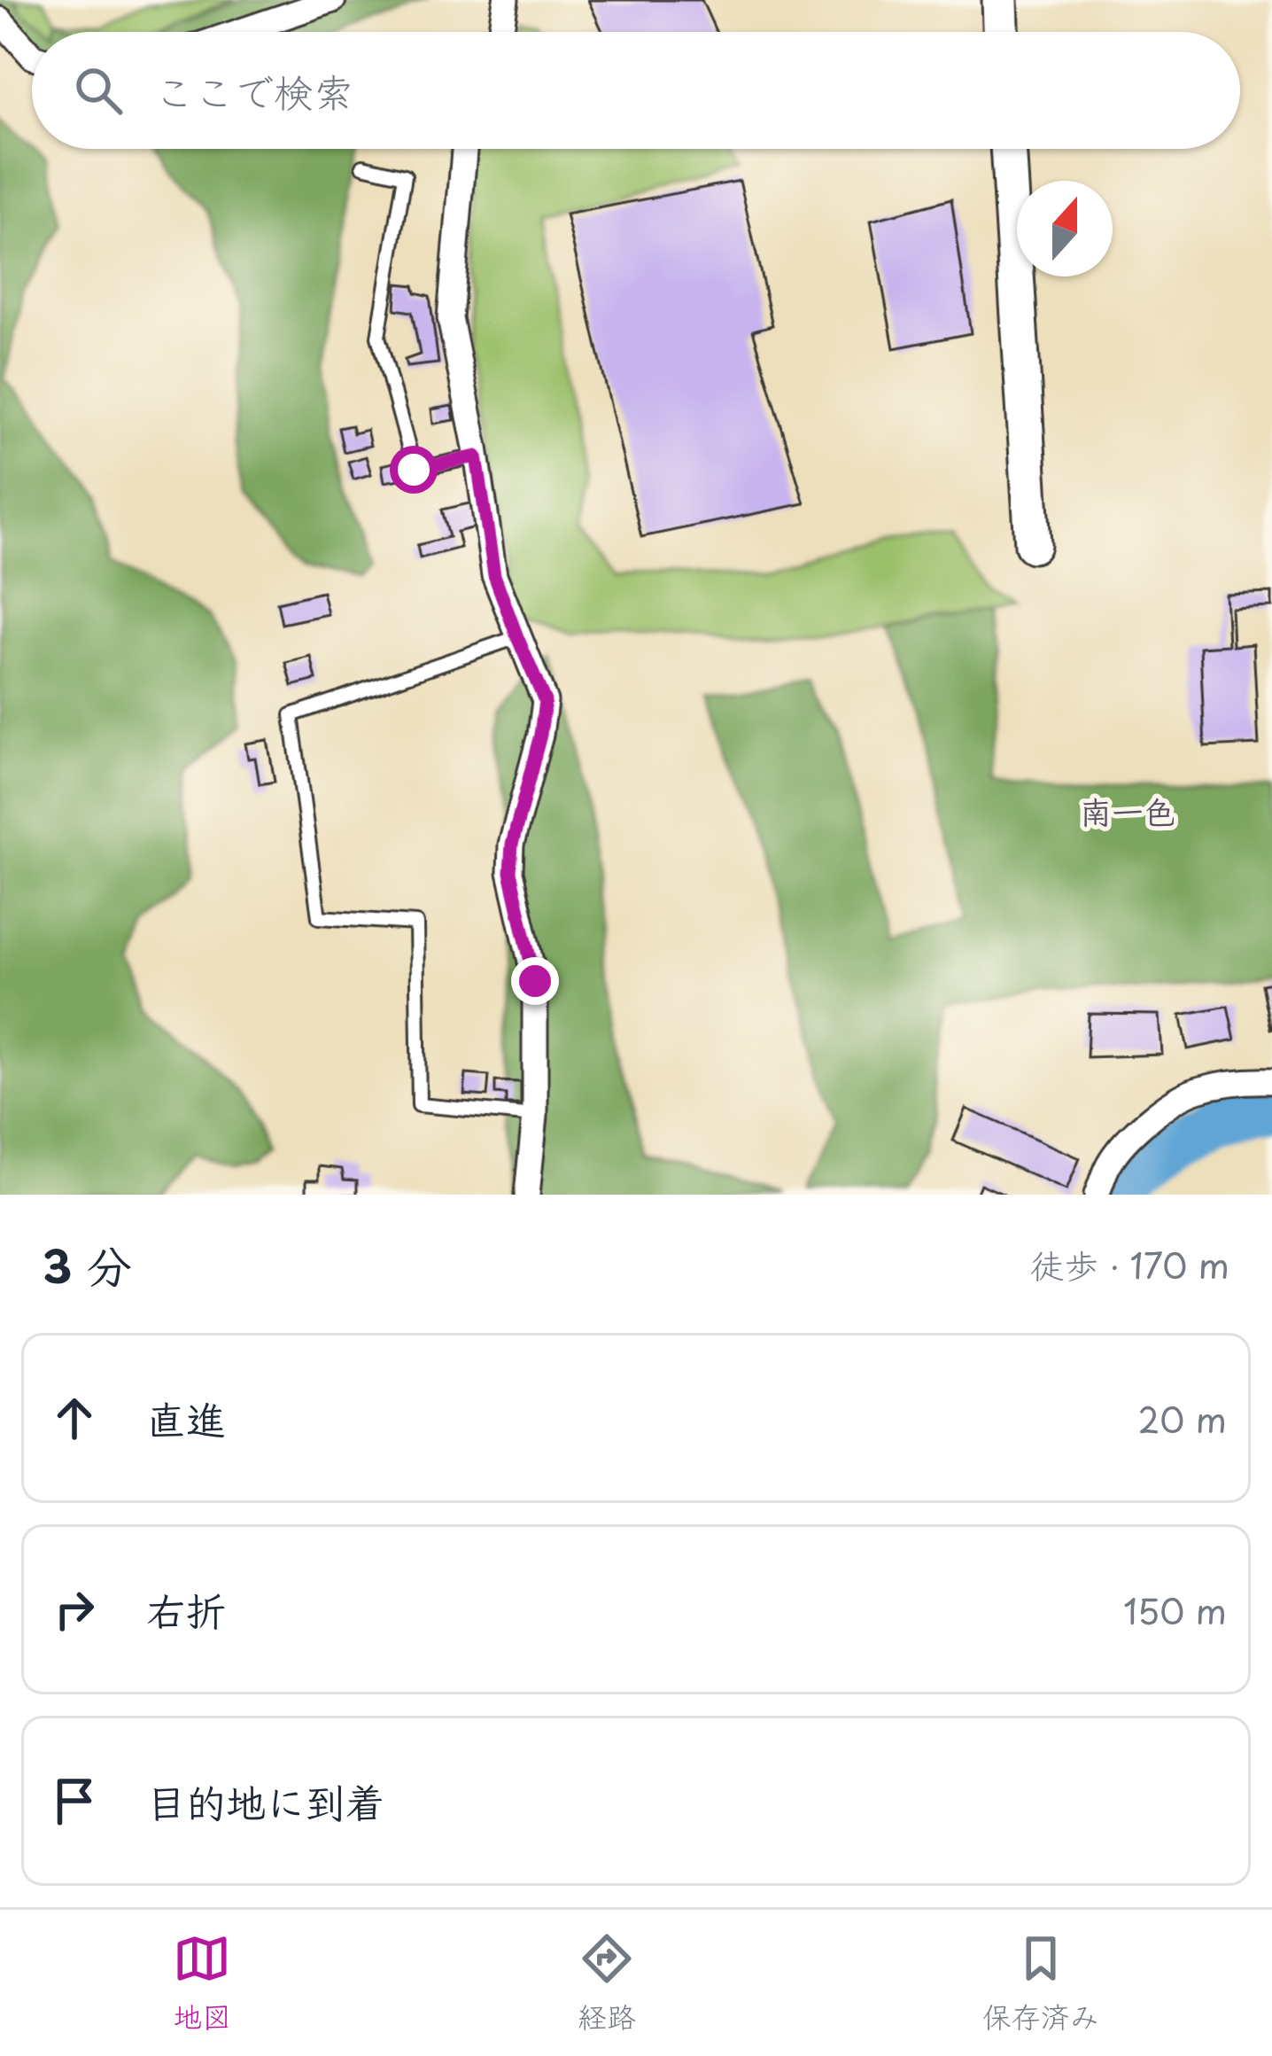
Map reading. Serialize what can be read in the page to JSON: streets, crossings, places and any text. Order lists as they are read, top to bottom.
{
  "districts": ["南一色"],
  "north": "top",
  "page": {
    "search": "ここで検索",
    "heading": ["3 分", "徒歩 · 170 m"],
    "list": [
      ["直進", "20 m"],
      ["右折", "150 m"],
      "目的地に到着"
    ],
    "nav": ["地図", "経路", "保存済み"]
  }
}
